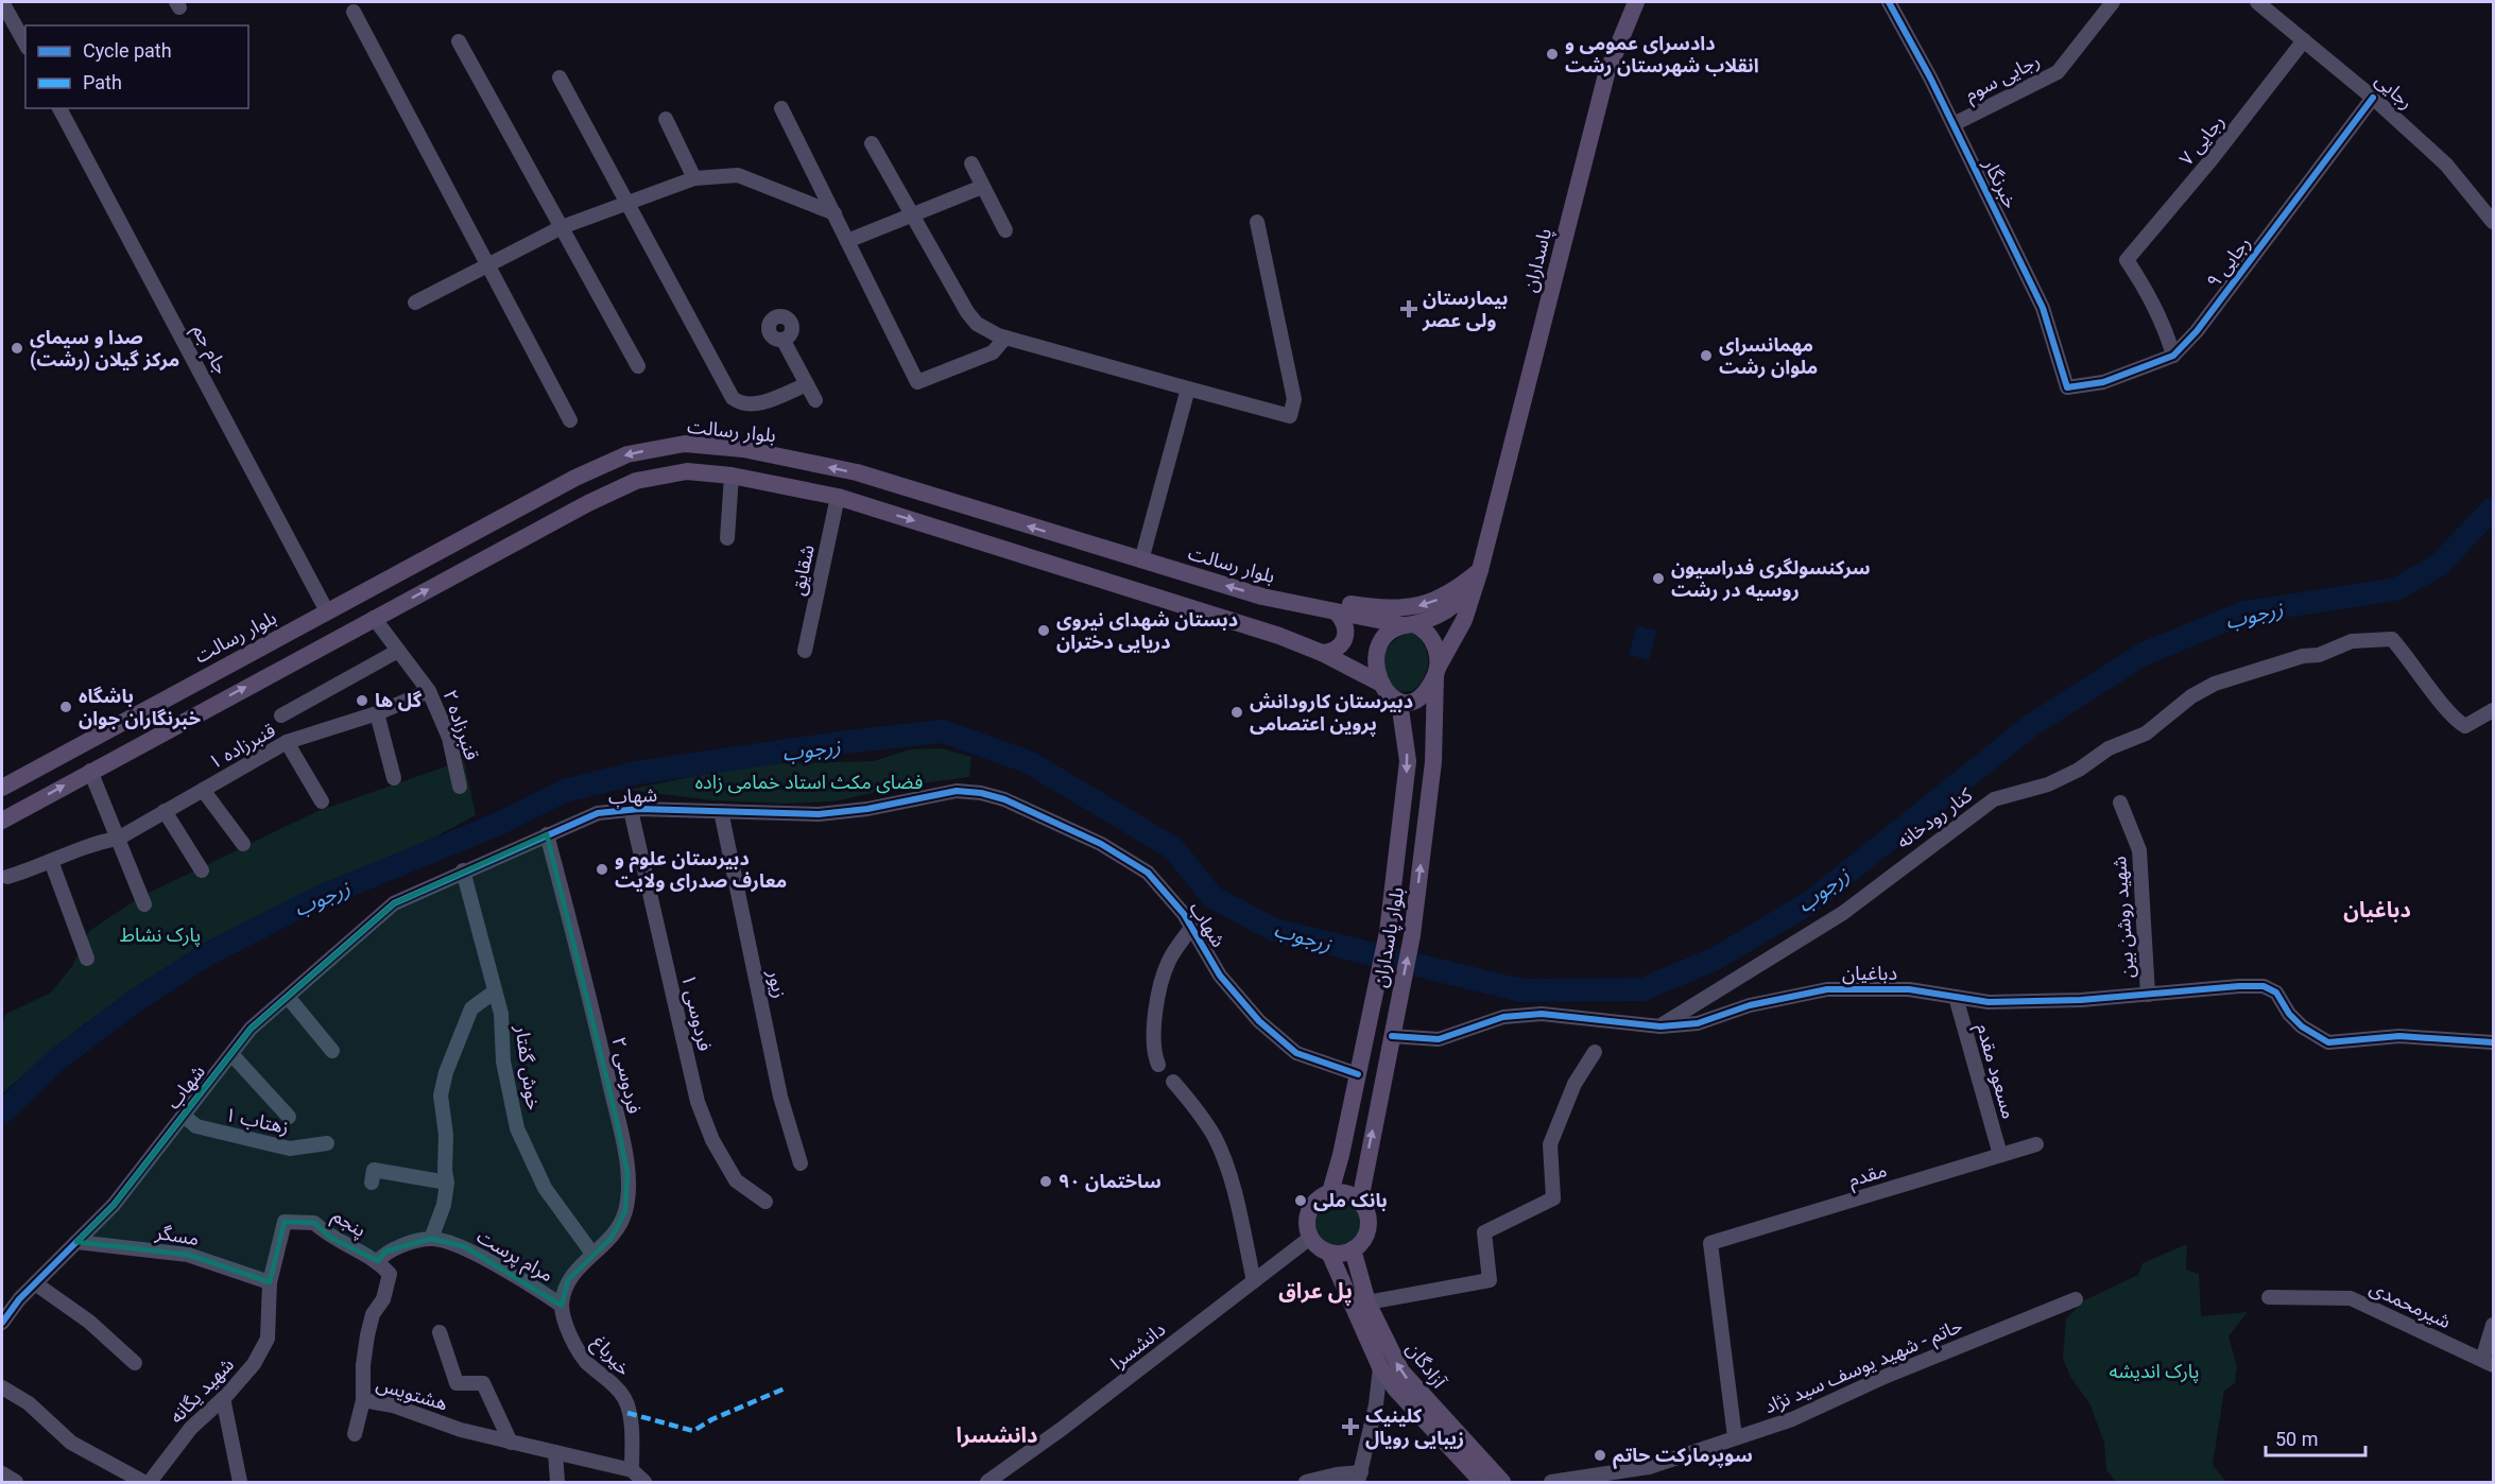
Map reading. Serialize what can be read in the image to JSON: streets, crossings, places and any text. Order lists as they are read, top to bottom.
{
  "streets": {
    "main road": [
      "پاسداران",
      "بلوار رسالت",
      "بلوار پاسداران",
      "آزادگان"
    ],
    "street": [
      "رجایی سوم",
      "رجایی",
      "رجایی ۷",
      "خبرنگار",
      "رجایی ۹",
      "جام جم",
      "شقایق",
      "قنبرزاده ۲",
      "قنبرزاده ۱",
      "شهاب",
      "کنار رودخانه",
      "شهید روشن بین",
      "دباغیان",
      "زیور",
      "فردوسی ۱",
      "خوش گفتار",
      "مسعود مقدم",
      "فردوسی ۲",
      "زهتاب ۱",
      "مقدم",
      "پنجم",
      "مسگر",
      "مرام پرست",
      "شیرمحمدی",
      "دانشسرا",
      "خیرباغ",
      "حاتم - شهید یوسف سید نژاد",
      "شهید یگانه",
      "هشتویس"
    ]
  },
  "crossings": [
    ["رجایی سوم", "خبرنگار"],
    ["رجایی", "رجایی ۷"],
    ["رجایی", "رجایی ۹"],
    ["رجایی ۷", "رجایی ۹"],
    ["خبرنگار", "رجایی ۹"],
    ["جام جم", "بلوار رسالت"],
    ["بلوار رسالت", "بلوار پاسداران"],
    ["قنبرزاده ۲", "قنبرزاده ۱"],
    ["شهاب", "بلوار پاسداران"],
    ["شهاب", "زیور"],
    ["شهاب", "فردوسی ۱"],
    ["شهاب", "خوش گفتار"],
    ["شهاب", "فردوسی ۲"],
    ["شهاب", "زهتاب ۱"],
    ["شهاب", "مسگر"],
    ["کنار رودخانه", "دباغیان"],
    ["شهید روشن بین", "دباغیان"],
    ["بلوار پاسداران", "دباغیان"],
    ["بلوار پاسداران", "دانشسرا"],
    ["بلوار پاسداران", "آزادگان"],
    ["دباغیان", "مسعود مقدم"],
    ["خوش گفتار", "فردوسی ۲"],
    ["مسعود مقدم", "مقدم"],
    ["فردوسی ۲", "مرام پرست"],
    ["فردوسی ۲", "خیرباغ"],
    ["مقدم", "حاتم - شهید یوسف سید نژاد"],
    ["پنجم", "مسگر"],
    ["پنجم", "مرام پرست"],
    ["پنجم", "شهید یگانه"],
    ["پنجم", "هشتویس"],
    ["مسگر", "شهید یگانه"],
    ["مرام پرست", "خیرباغ"],
    ["مرام پرست", "هشتویس"],
    ["دانشسرا", "آزادگان"],
    ["خیرباغ", "هشتویس"]
  ],
  "districts": ["دباغیان", "پل عراق", "دانشسرا"],
  "water": ["زرجوب"],
  "parks": ["فضای مکث استاد خمامی زاده", "پارک نشاط", "پارک اندیشه"],
  "places": {
    "other": [
      "دادسرای عمومی و انقلاب شهرستان رشت",
      "صدا و سیمای مرکز گیلان (رشت)",
      "مهمانسرای ملوان رشت",
      "سرکنسولگری فدراسیون روسیه در رشت",
      "دبستان شهدای نیروی دریایی دختران",
      "گل ها",
      "باشگاه خبرنگاران جوان",
      "دبیرستان کارودانش پروین اعتصامی",
      "دبیرستان علوم و معارف صدرای ولایت",
      "ساختمان ۹۰",
      "بانک ملی",
      "سوپرمارکت حاتم"
    ],
    "health": ["بیمارستان ولی عصر", "کلینیک زیبایی رویال"]
  },
  "legend": ["Cycle path", "Path"],
  "scale_bar": "50 m"
}
